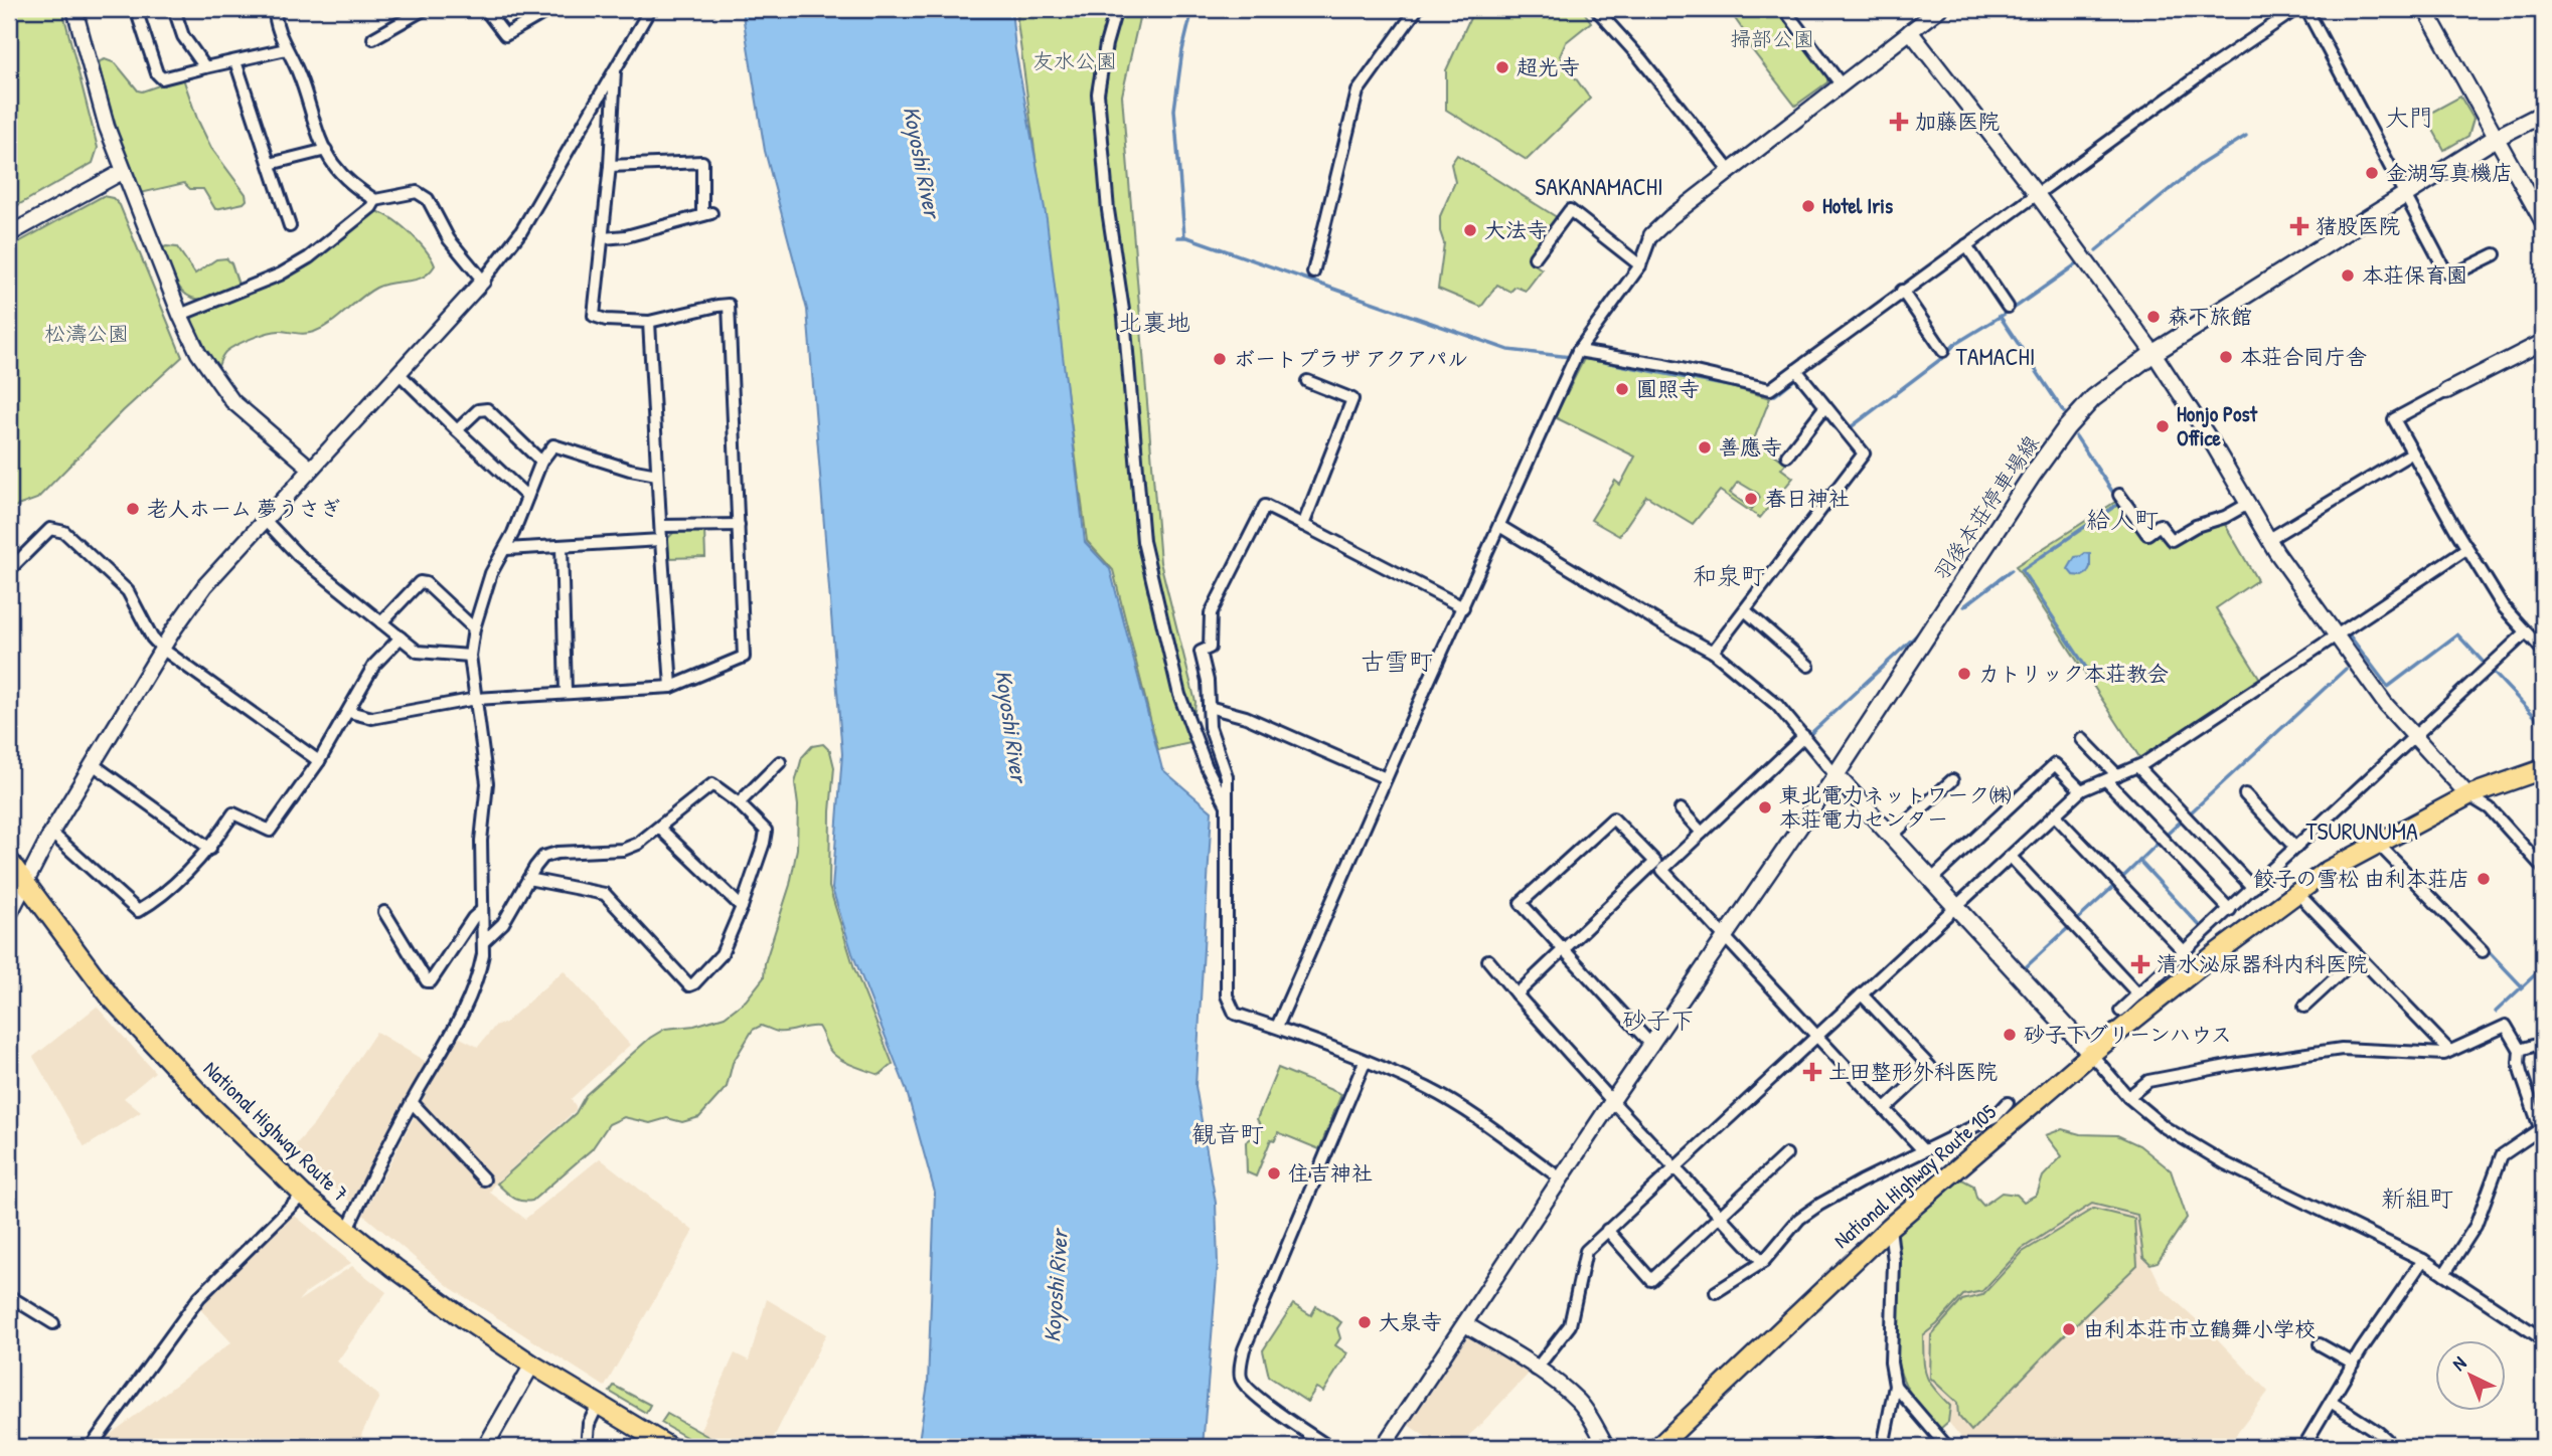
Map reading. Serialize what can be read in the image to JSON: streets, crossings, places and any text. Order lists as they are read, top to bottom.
{
  "streets": {
    "highway": ["National Highway Route 7", "National Highway Route 105"],
    "main road": ["羽後本荘停車場線"]
  },
  "districts": [
    "大門",
    "SAKANAMACHI",
    "北裏地",
    "TAMACHI",
    "給人町",
    "和泉町",
    "古雪町",
    "TSURUNUMA",
    "砂子下",
    "観音町",
    "新組町"
  ],
  "water": ["Koyoshi River"],
  "parks": ["掃部公園", "友水公園", "松濤公園"],
  "places": {
    "other": [
      "超光寺",
      "金湖写真機店",
      "Hotel Iris",
      "大法寺",
      "本荘保育園",
      "森下旅館",
      "本荘合同庁舎",
      "ボートプラザ アクアパル",
      "圓照寺",
      "Honjo Post Office",
      "善應寺",
      "春日神社",
      "老人ホーム 夢うさぎ",
      "カトリック本荘教会",
      "東北電力ネットワーク㈱ 本荘電力センター",
      "餃子の雪松 由利本荘店",
      "砂子下グリーンハウス",
      "住吉神社",
      "大泉寺",
      "由利本荘市立鶴舞小学校"
    ],
    "health": [
      "加藤医院",
      "猪股医院",
      "清水泌尿器科内科医院",
      "土田整形外科医院"
    ]
  },
  "north": "top left"
}
